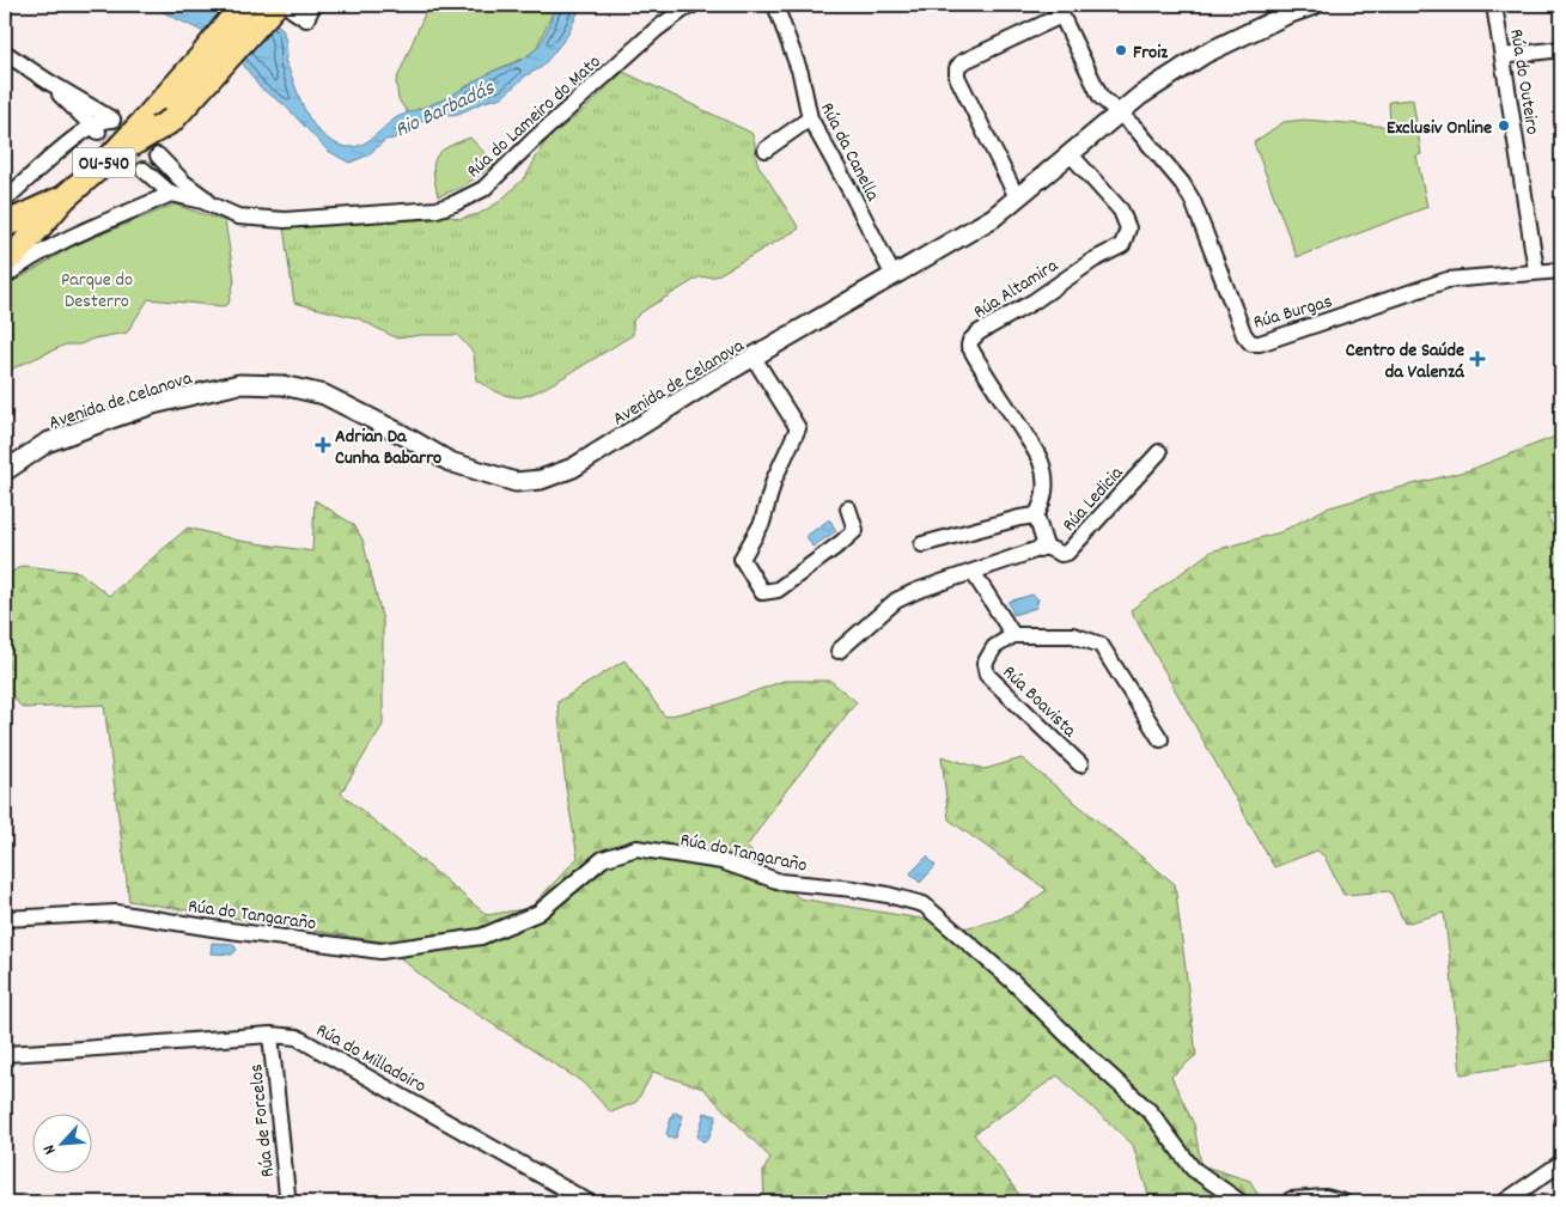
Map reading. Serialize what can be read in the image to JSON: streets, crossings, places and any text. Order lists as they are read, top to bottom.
{
  "streets": {
    "main road": ["OU-540"],
    "street": [
      "Rúa do Outeiro",
      "Rúa do Lameiro do Mato",
      "Rúa da Canella",
      "Rúa Altamira",
      "Rúa Burgas",
      "Avenida de Celanova",
      "Rúa Ledicia",
      "Rúa Boavista",
      "Rúa do Tangaraño",
      "Rúa do Milladoiro",
      "Rúa de Forcelos"
    ]
  },
  "crossings": [
    ["Rúa do Outeiro", "Rúa Burgas"],
    ["Rúa da Canella", "Avenida de Celanova"],
    ["Rúa Altamira", "Avenida de Celanova"],
    ["Rúa Burgas", "Avenida de Celanova"],
    ["Rúa do Milladoiro", "Rúa de Forcelos"]
  ],
  "water": ["Rio Barbadás"],
  "parks": ["Parque do Desterro"],
  "places": {
    "other": ["Froiz", "Exclusiv Online"],
    "health": ["Centro de Saúde da Valenzá", "Adrian Da Cunha Babarro"]
  },
  "north": "bottom left"
}
